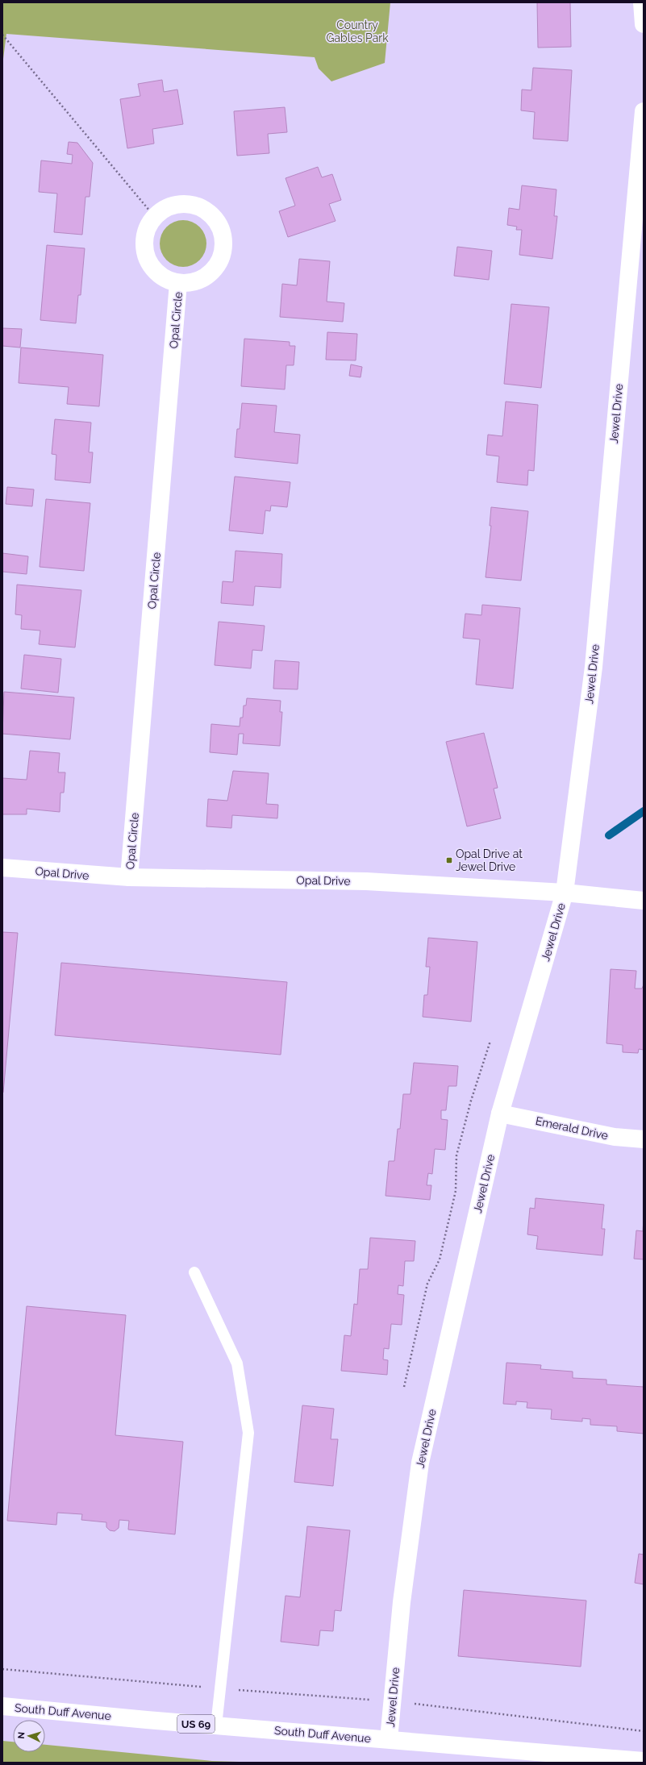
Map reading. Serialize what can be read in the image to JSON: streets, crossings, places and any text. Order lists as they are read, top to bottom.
{
  "streets": {
    "street": [
      "Opal Circle",
      "Jewel Drive",
      "Opal Drive",
      "Emerald Drive",
      "South Duff Avenue",
      "US 69"
    ]
  },
  "crossings": [
    ["Opal Circle", "Opal Drive"],
    ["Jewel Drive", "Opal Drive"],
    ["Jewel Drive", "Emerald Drive"],
    ["Jewel Drive", "South Duff Avenue"]
  ],
  "parks": ["Country Gables Park"],
  "places": {
    "transit": ["Opal Drive at Jewel Drive"]
  },
  "north": "left"
}
